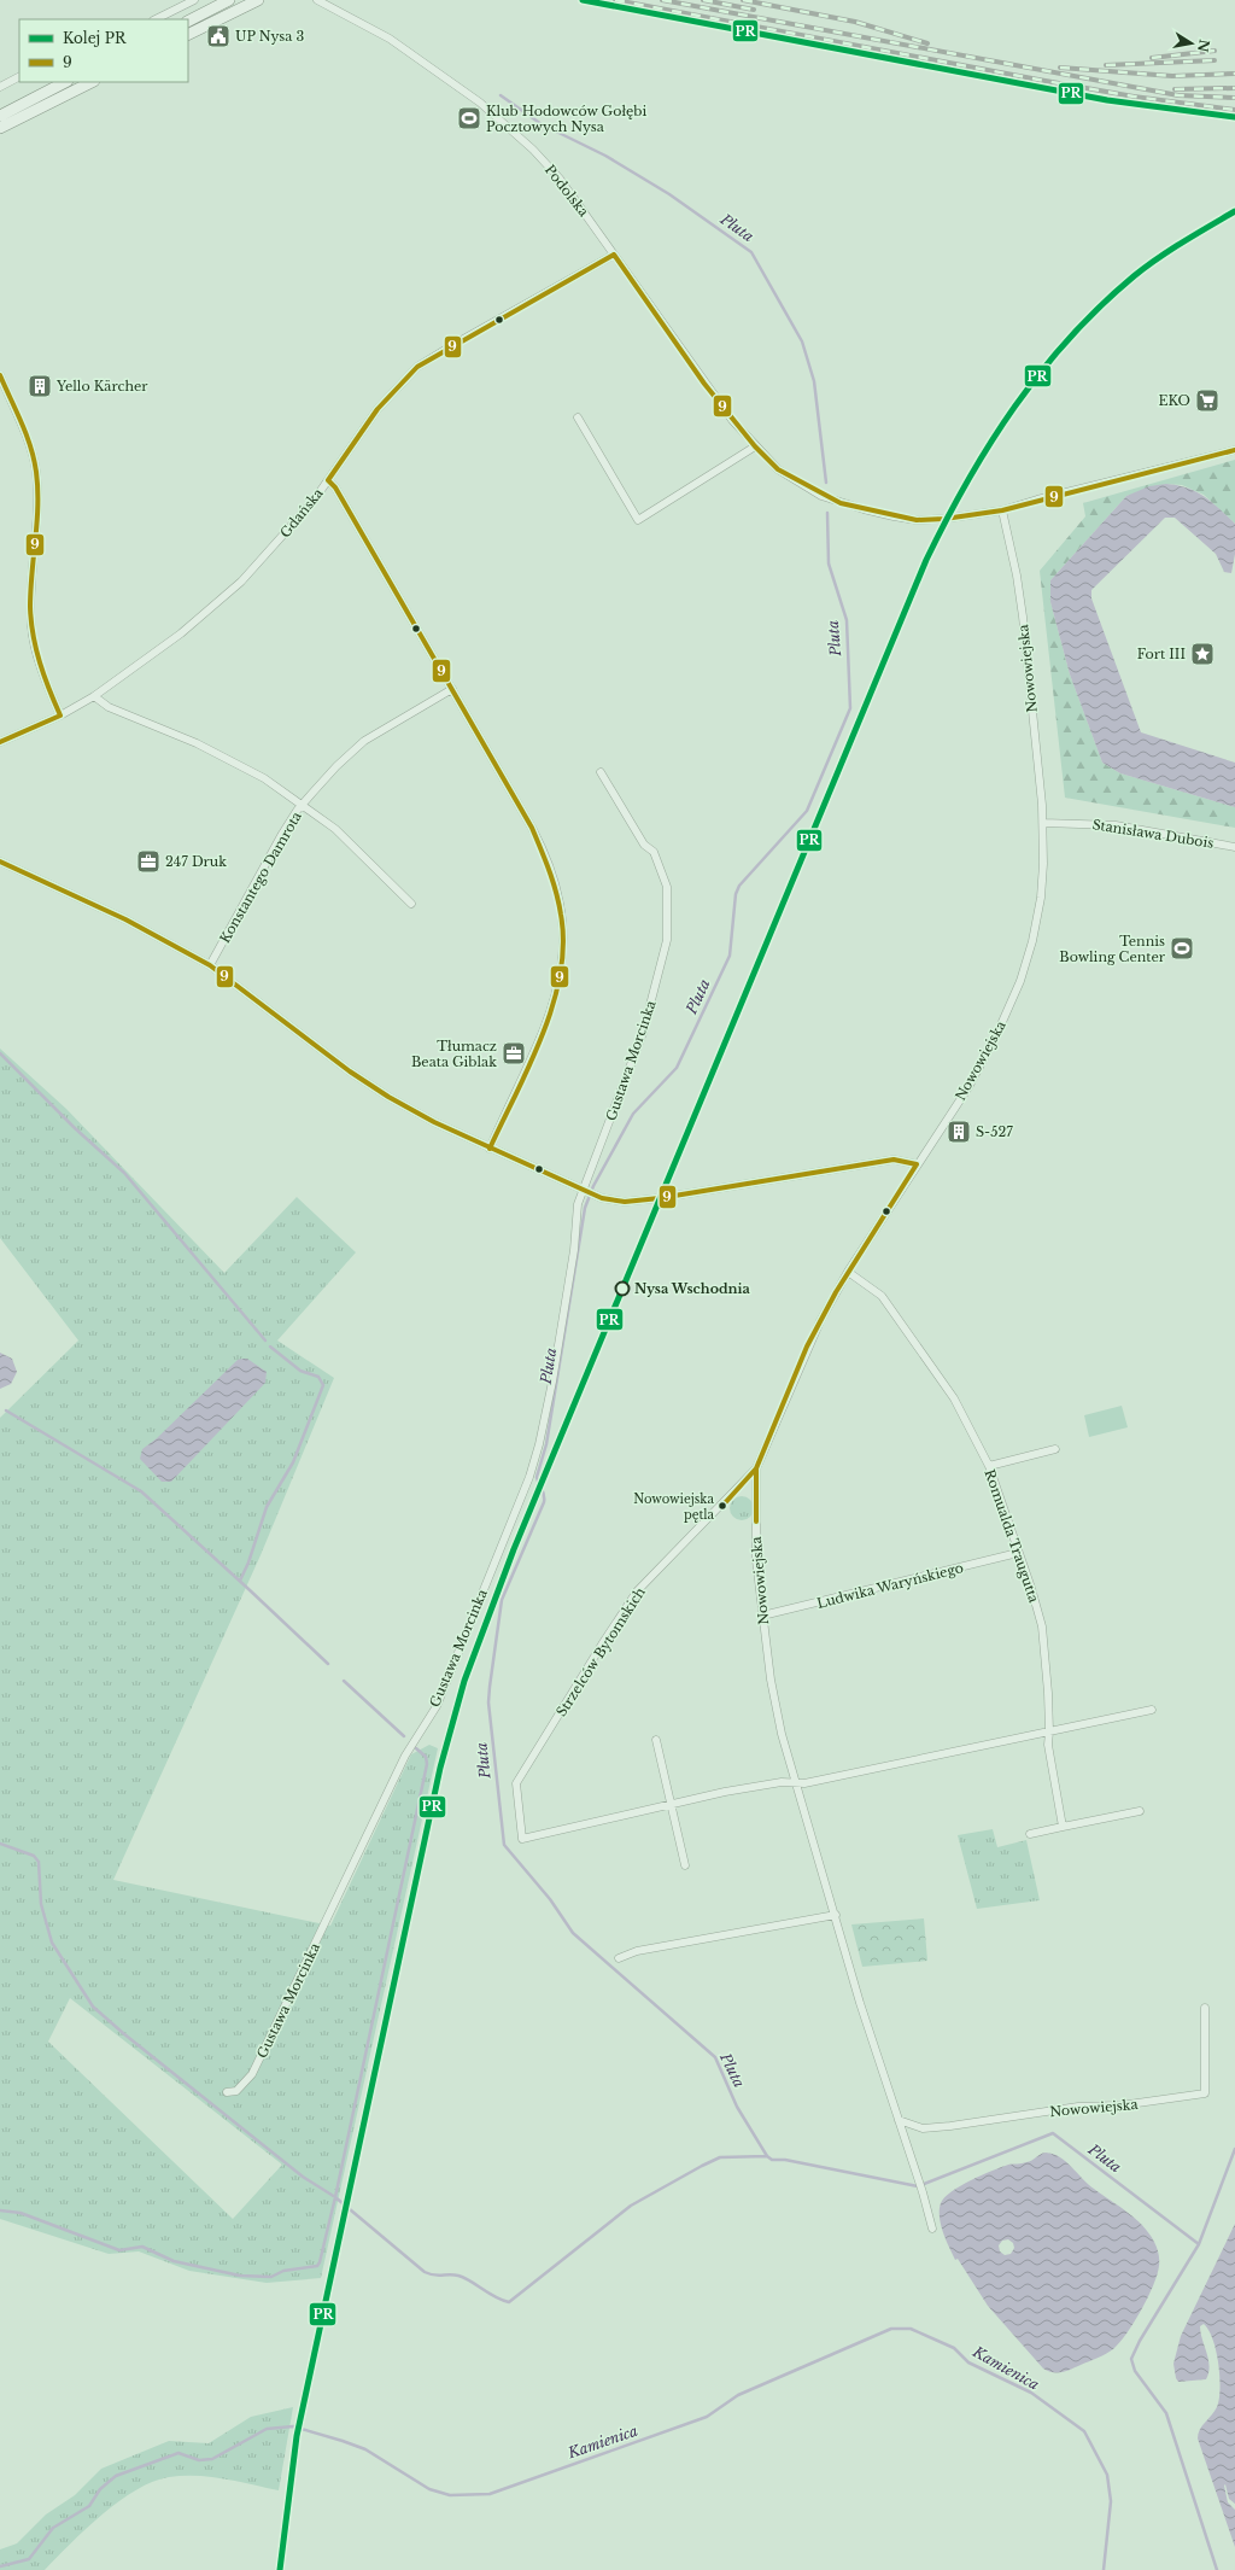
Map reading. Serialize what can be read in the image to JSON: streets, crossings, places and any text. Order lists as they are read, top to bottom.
{
  "streets": {
    "street": [
      "Podolska",
      "Gdańska",
      "Nowowiejska",
      "Stanisława Dubois",
      "Konstantego Damrota",
      "Gustawa Morcinka",
      "Romualda Traugutta",
      "Ludwika Waryńskiego",
      "Strzelców Bytomskich"
    ]
  },
  "crossings": [
    ["Podolska", "Gdańska"],
    ["Podolska", "Nowowiejska"],
    ["Nowowiejska", "Stanisława Dubois"],
    ["Nowowiejska", "Romualda Traugutta"],
    ["Nowowiejska", "Ludwika Waryńskiego"],
    ["Nowowiejska", "Strzelców Bytomskich"],
    ["Romualda Traugutta", "Ludwika Waryńskiego"]
  ],
  "water": ["Pluta", "Kamienica"],
  "places": {
    "public building": ["UP Nysa 3"],
    "sports": ["Klub Hodowców Gołębi Pocztowych Nysa", "Tennis Bowling Center"],
    "building": ["Yello Kärcher", "S-527"],
    "supermarket": ["EKO"],
    "place": ["Fort III"],
    "office": ["247 Druk", "Tłumacz Beata Giblak"],
    "other": ["Nysa Wschodnia", "Nowowiejska pętla"]
  },
  "lines": ["rail line PR", "transit line 9"],
  "legend": ["Kolej PR", "9"],
  "north": "right"
}
